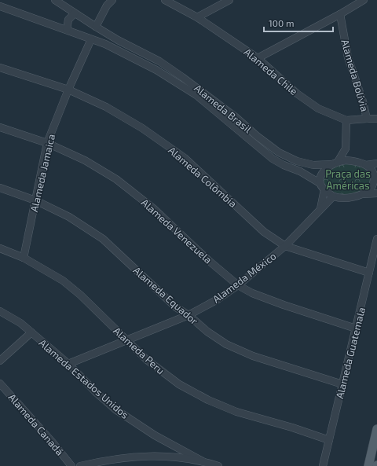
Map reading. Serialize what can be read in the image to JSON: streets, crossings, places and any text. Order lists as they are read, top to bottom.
{
  "streets": {
    "street": [
      "Alameda Chile",
      "Alameda Bolívia",
      "Alameda Brasil",
      "Alameda Jamaica",
      "Alameda Colômbia",
      "Alameda Venezuela",
      "Alameda México",
      "Alameda Equador",
      "Alameda Peru",
      "Alameda Guatemala",
      "Alameda Estados Unidos",
      "Alameda Canadá"
    ]
  },
  "crossings": [
    ["Alameda Brasil", "Alameda Jamaica"],
    ["Alameda Brasil", "Alameda México"],
    ["Alameda Jamaica", "Alameda Colômbia"],
    ["Alameda Jamaica", "Alameda Venezuela"],
    ["Alameda Jamaica", "Alameda Equador"],
    ["Alameda Jamaica", "Alameda Peru"],
    ["Alameda Colômbia", "Alameda México"],
    ["Alameda Colômbia", "Alameda Guatemala"],
    ["Alameda Venezuela", "Alameda México"],
    ["Alameda Venezuela", "Alameda Guatemala"],
    ["Alameda México", "Alameda Equador"],
    ["Alameda México", "Alameda Peru"],
    ["Alameda México", "Alameda Estados Unidos"],
    ["Alameda Equador", "Alameda Guatemala"],
    ["Alameda Peru", "Alameda Guatemala"]
  ],
  "parks": ["Praça das Américas"],
  "scale_bar": "100 m"
}
